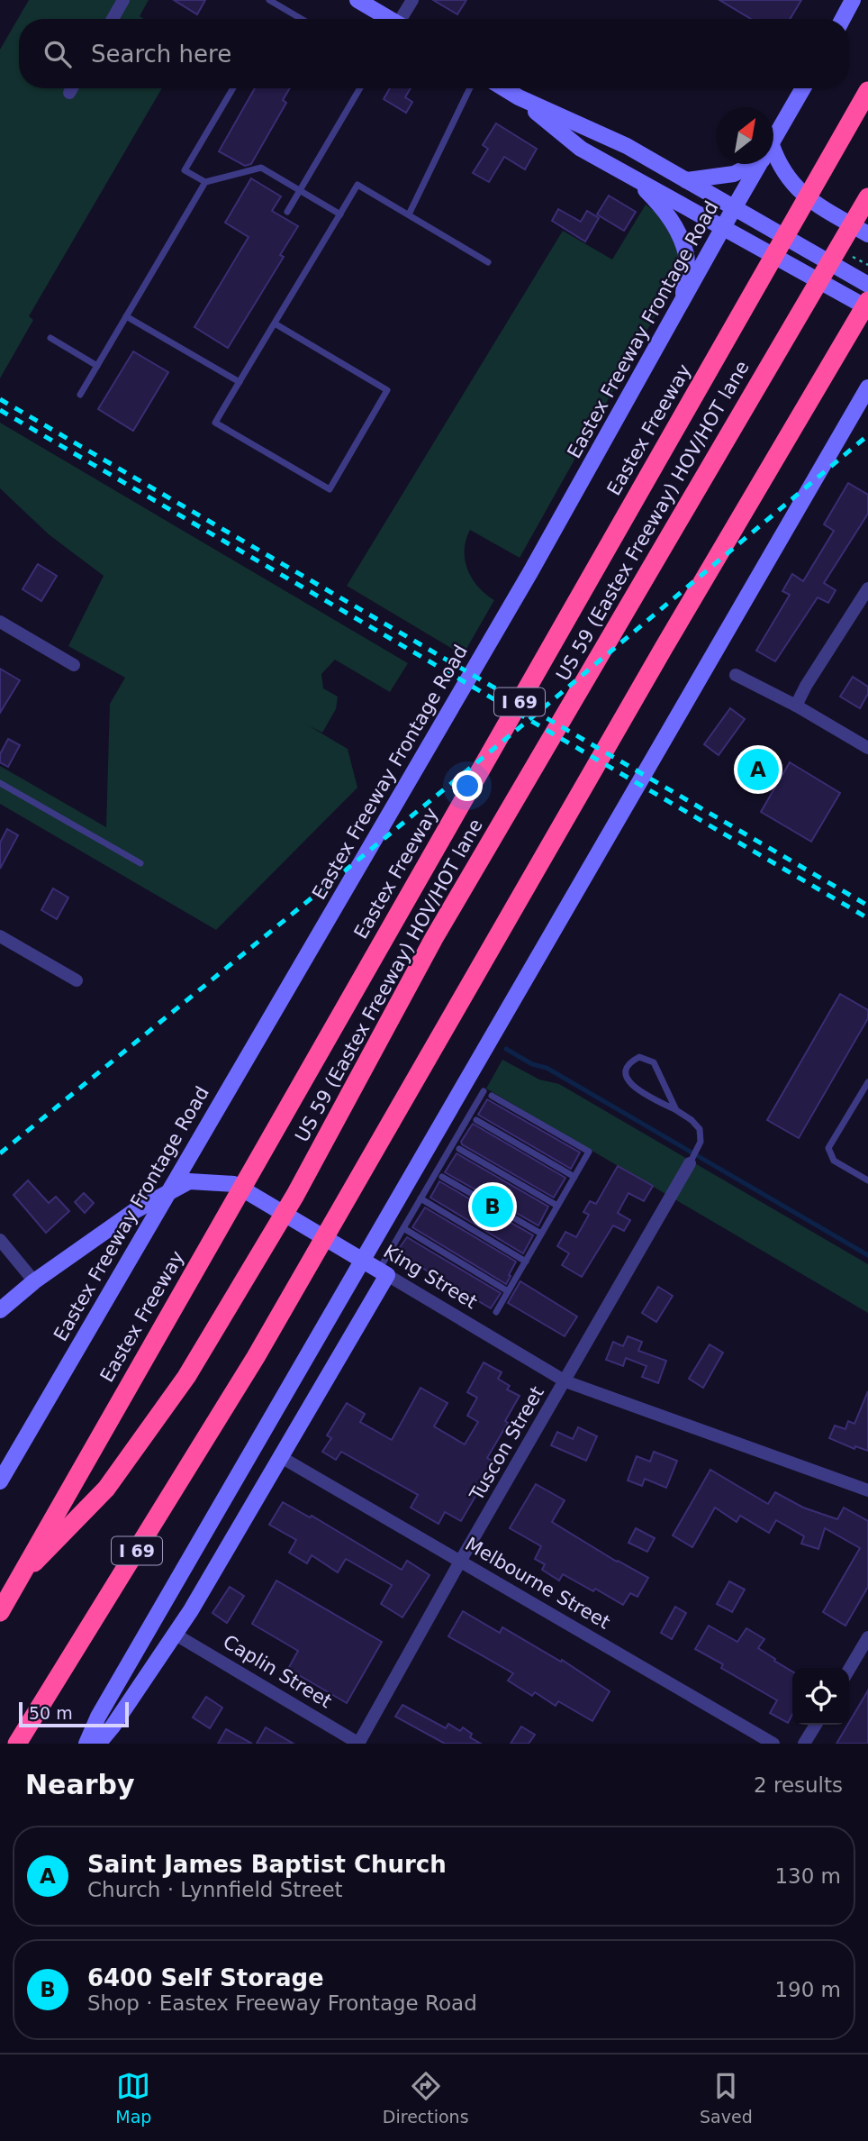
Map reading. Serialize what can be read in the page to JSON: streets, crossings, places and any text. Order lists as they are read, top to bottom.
{
  "streets": {
    "highway": ["Eastex Freeway", "US 59 (Eastex Freeway) HOV/HOT lane", "I 69"],
    "main road": ["Eastex Freeway Frontage Road", "King Street"],
    "street": ["Tuscon Street", "Melbourne Street", "Caplin Street"]
  },
  "crossings": [
    ["King Street", "Tuscon Street"],
    ["Tuscon Street", "Melbourne Street"],
    ["Tuscon Street", "Caplin Street"]
  ],
  "scale_bar": "50 m",
  "north": "top right",
  "page": {
    "search": "Search here",
    "pins": ["A", "B"],
    "scale": "50 m",
    "heading": ["Nearby", "2 results"],
    "list": [
      {
        "mark": "A",
        "name": "Saint James Baptist Church",
        "note": "Church · Lynnfield Street",
        "value": "130 m"
      },
      {
        "mark": "B",
        "name": "6400 Self Storage",
        "note": "Shop · Eastex Freeway Frontage Road",
        "value": "190 m"
      }
    ],
    "nav": ["Map", "Directions", "Saved"]
  }
}
